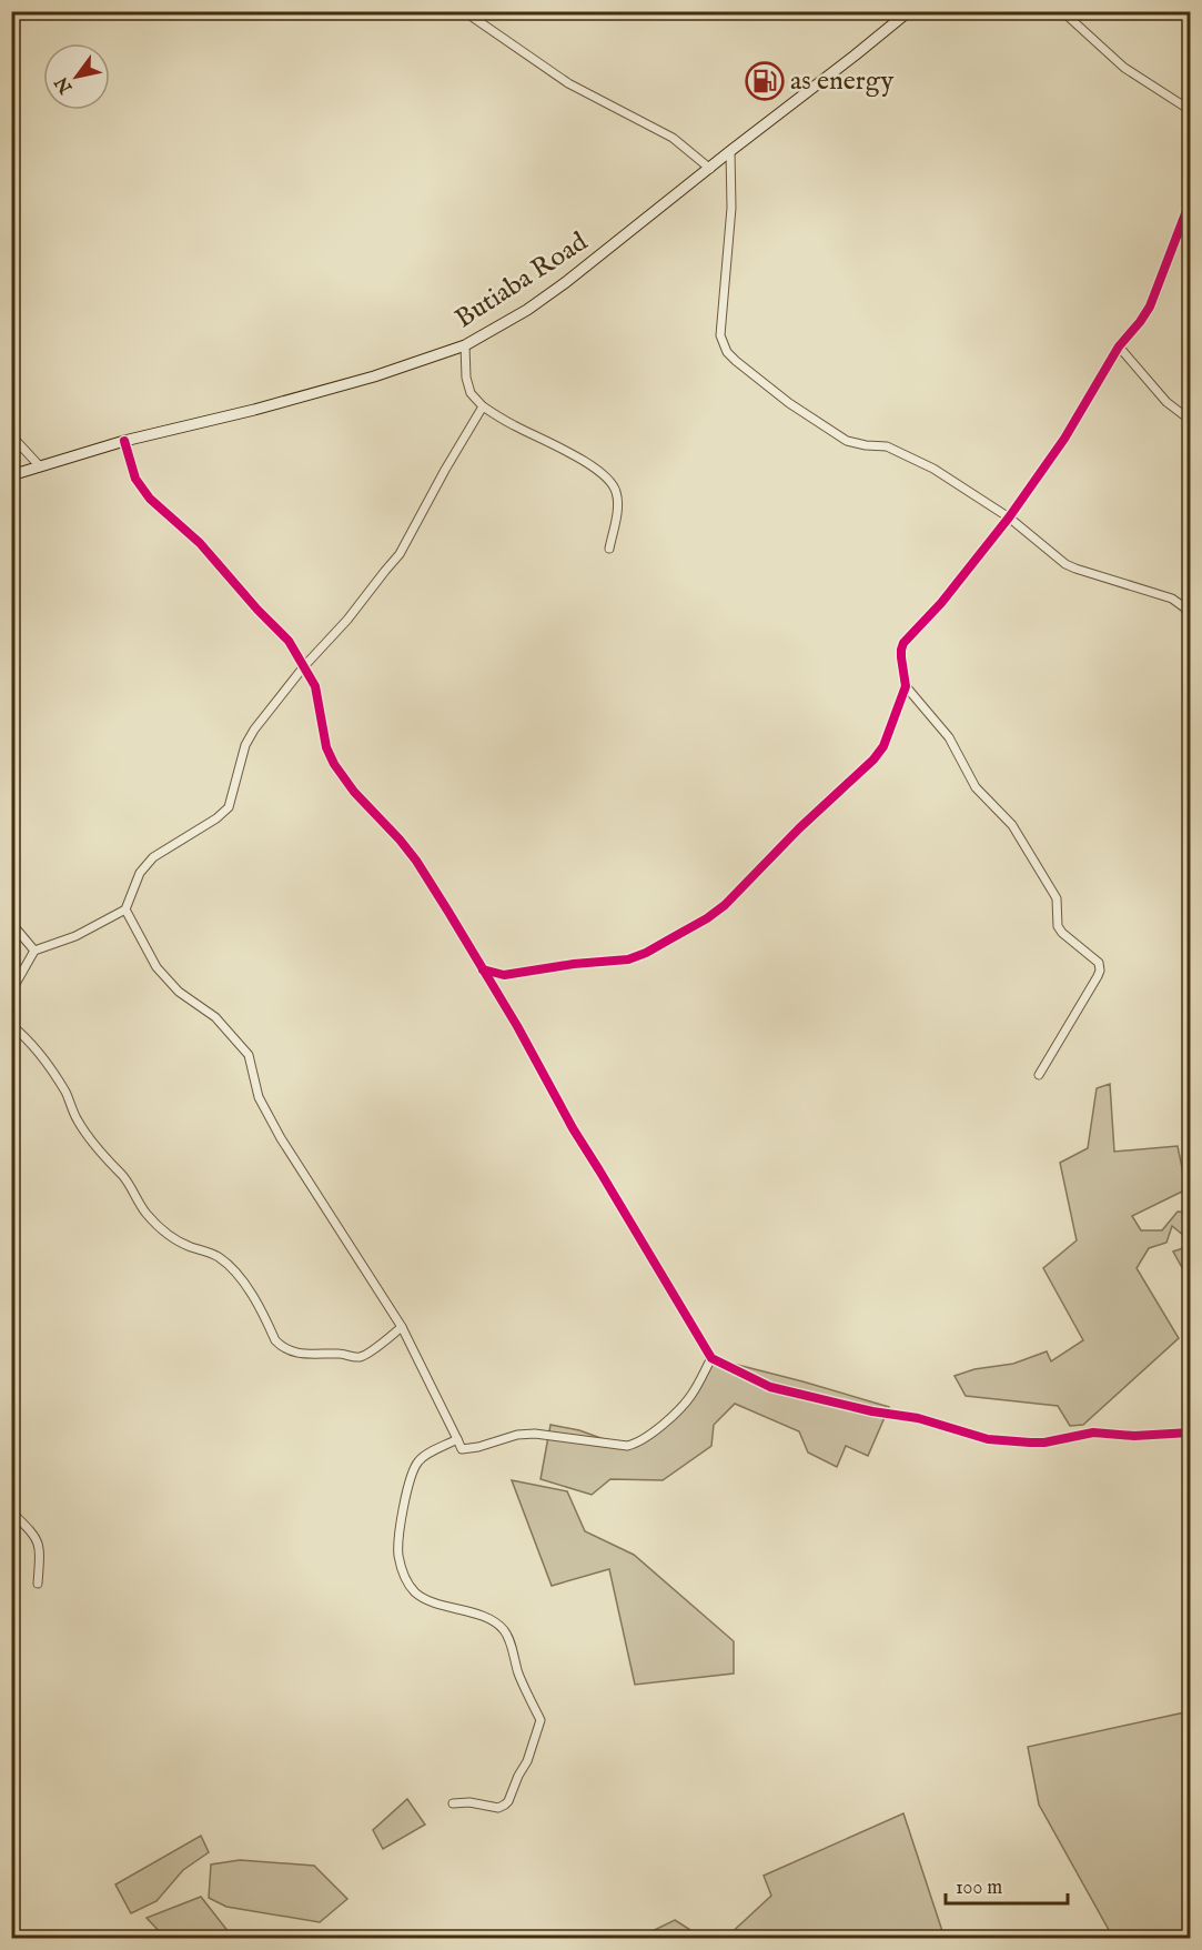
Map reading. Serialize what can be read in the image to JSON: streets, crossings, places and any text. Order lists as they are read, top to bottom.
{
  "streets": {
    "main road": ["Butiaba Road"]
  },
  "places": {
    "fuel station": ["as energy"]
  },
  "scale_bar": "100 m",
  "north": "bottom left"
}
